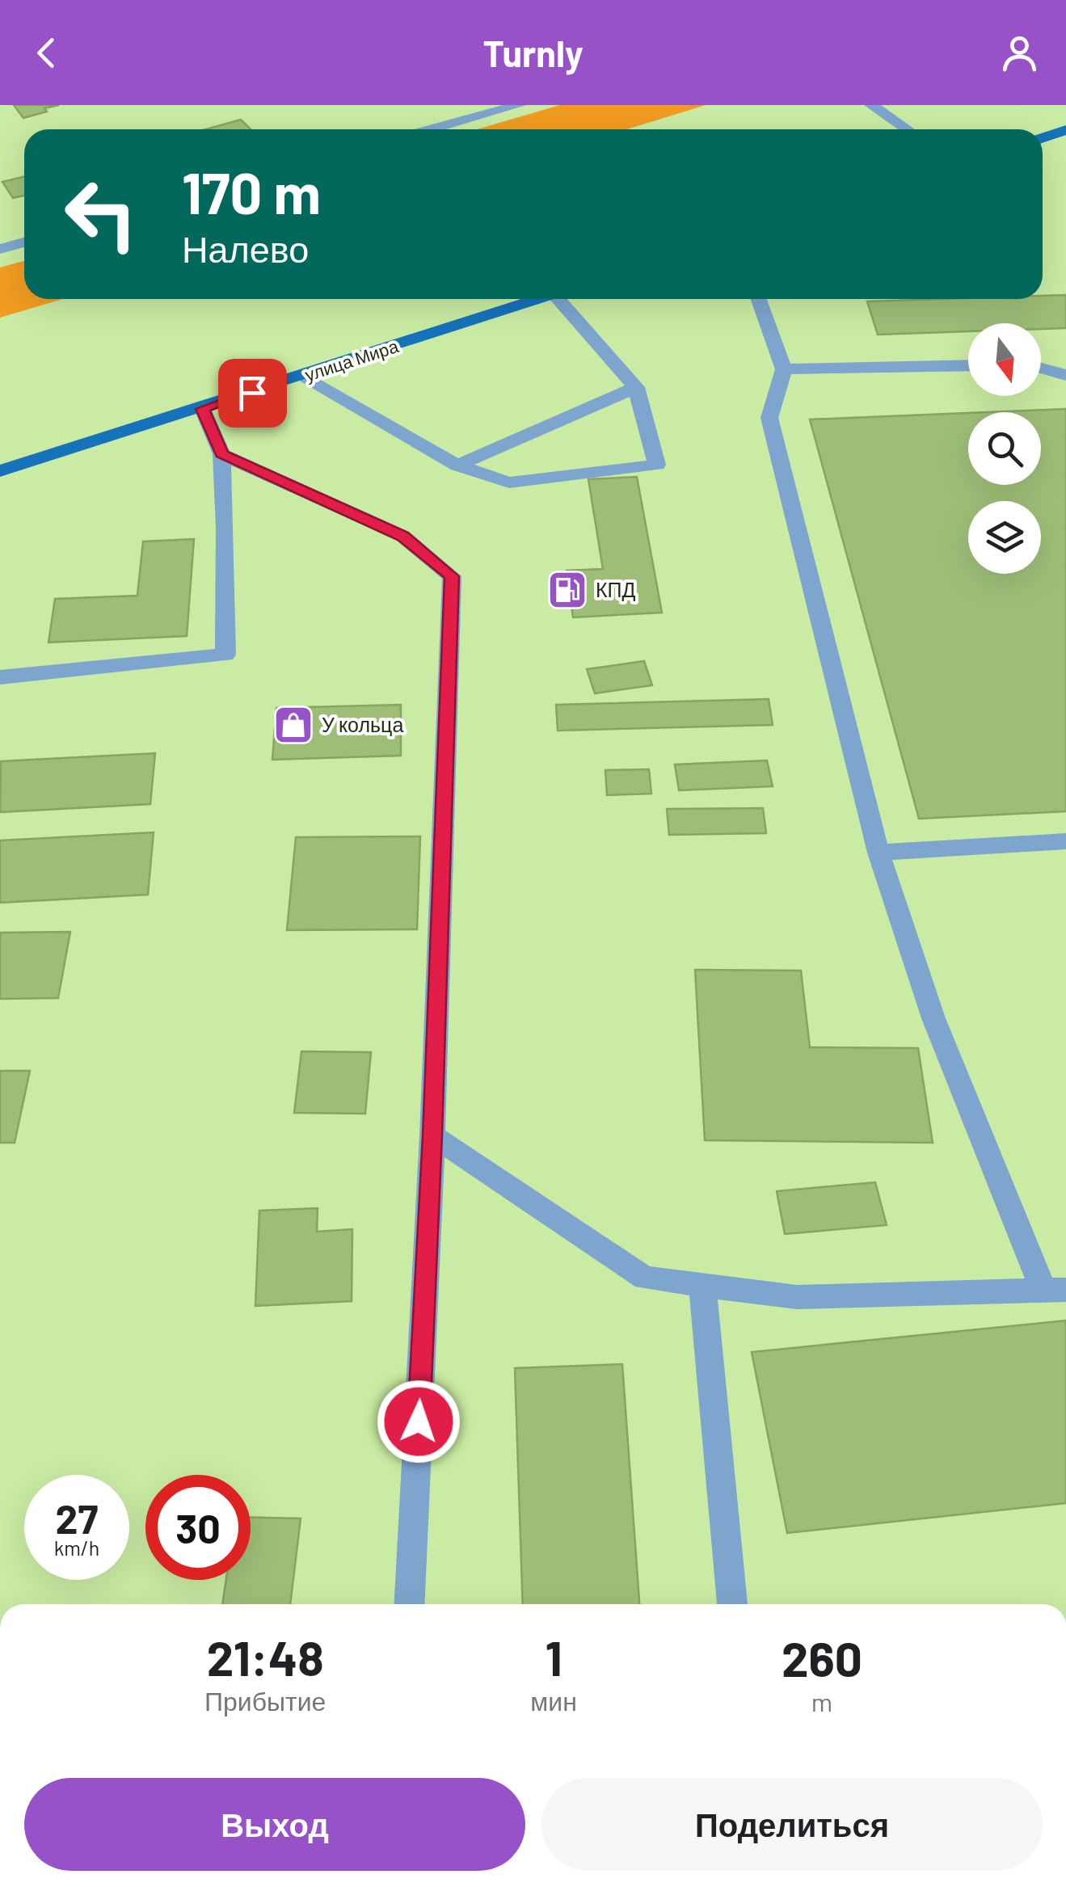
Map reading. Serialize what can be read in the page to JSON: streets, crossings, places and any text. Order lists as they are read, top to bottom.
{
  "streets": {
    "main road": ["улица Мира"]
  },
  "places": {
    "fuel station": ["КПД"],
    "shop": ["У кольца"]
  },
  "north": "bottom",
  "page": {
    "header": "Turnly",
    "turn": ["170 m", "Налево"],
    "speed": "27 km/h",
    "limit": "30",
    "eta": [
      "21:48",
      "Прибытие",
      "1",
      "мин",
      "260",
      "m"
    ],
    "buttons": ["Выход", "Поделиться"]
  }
}
